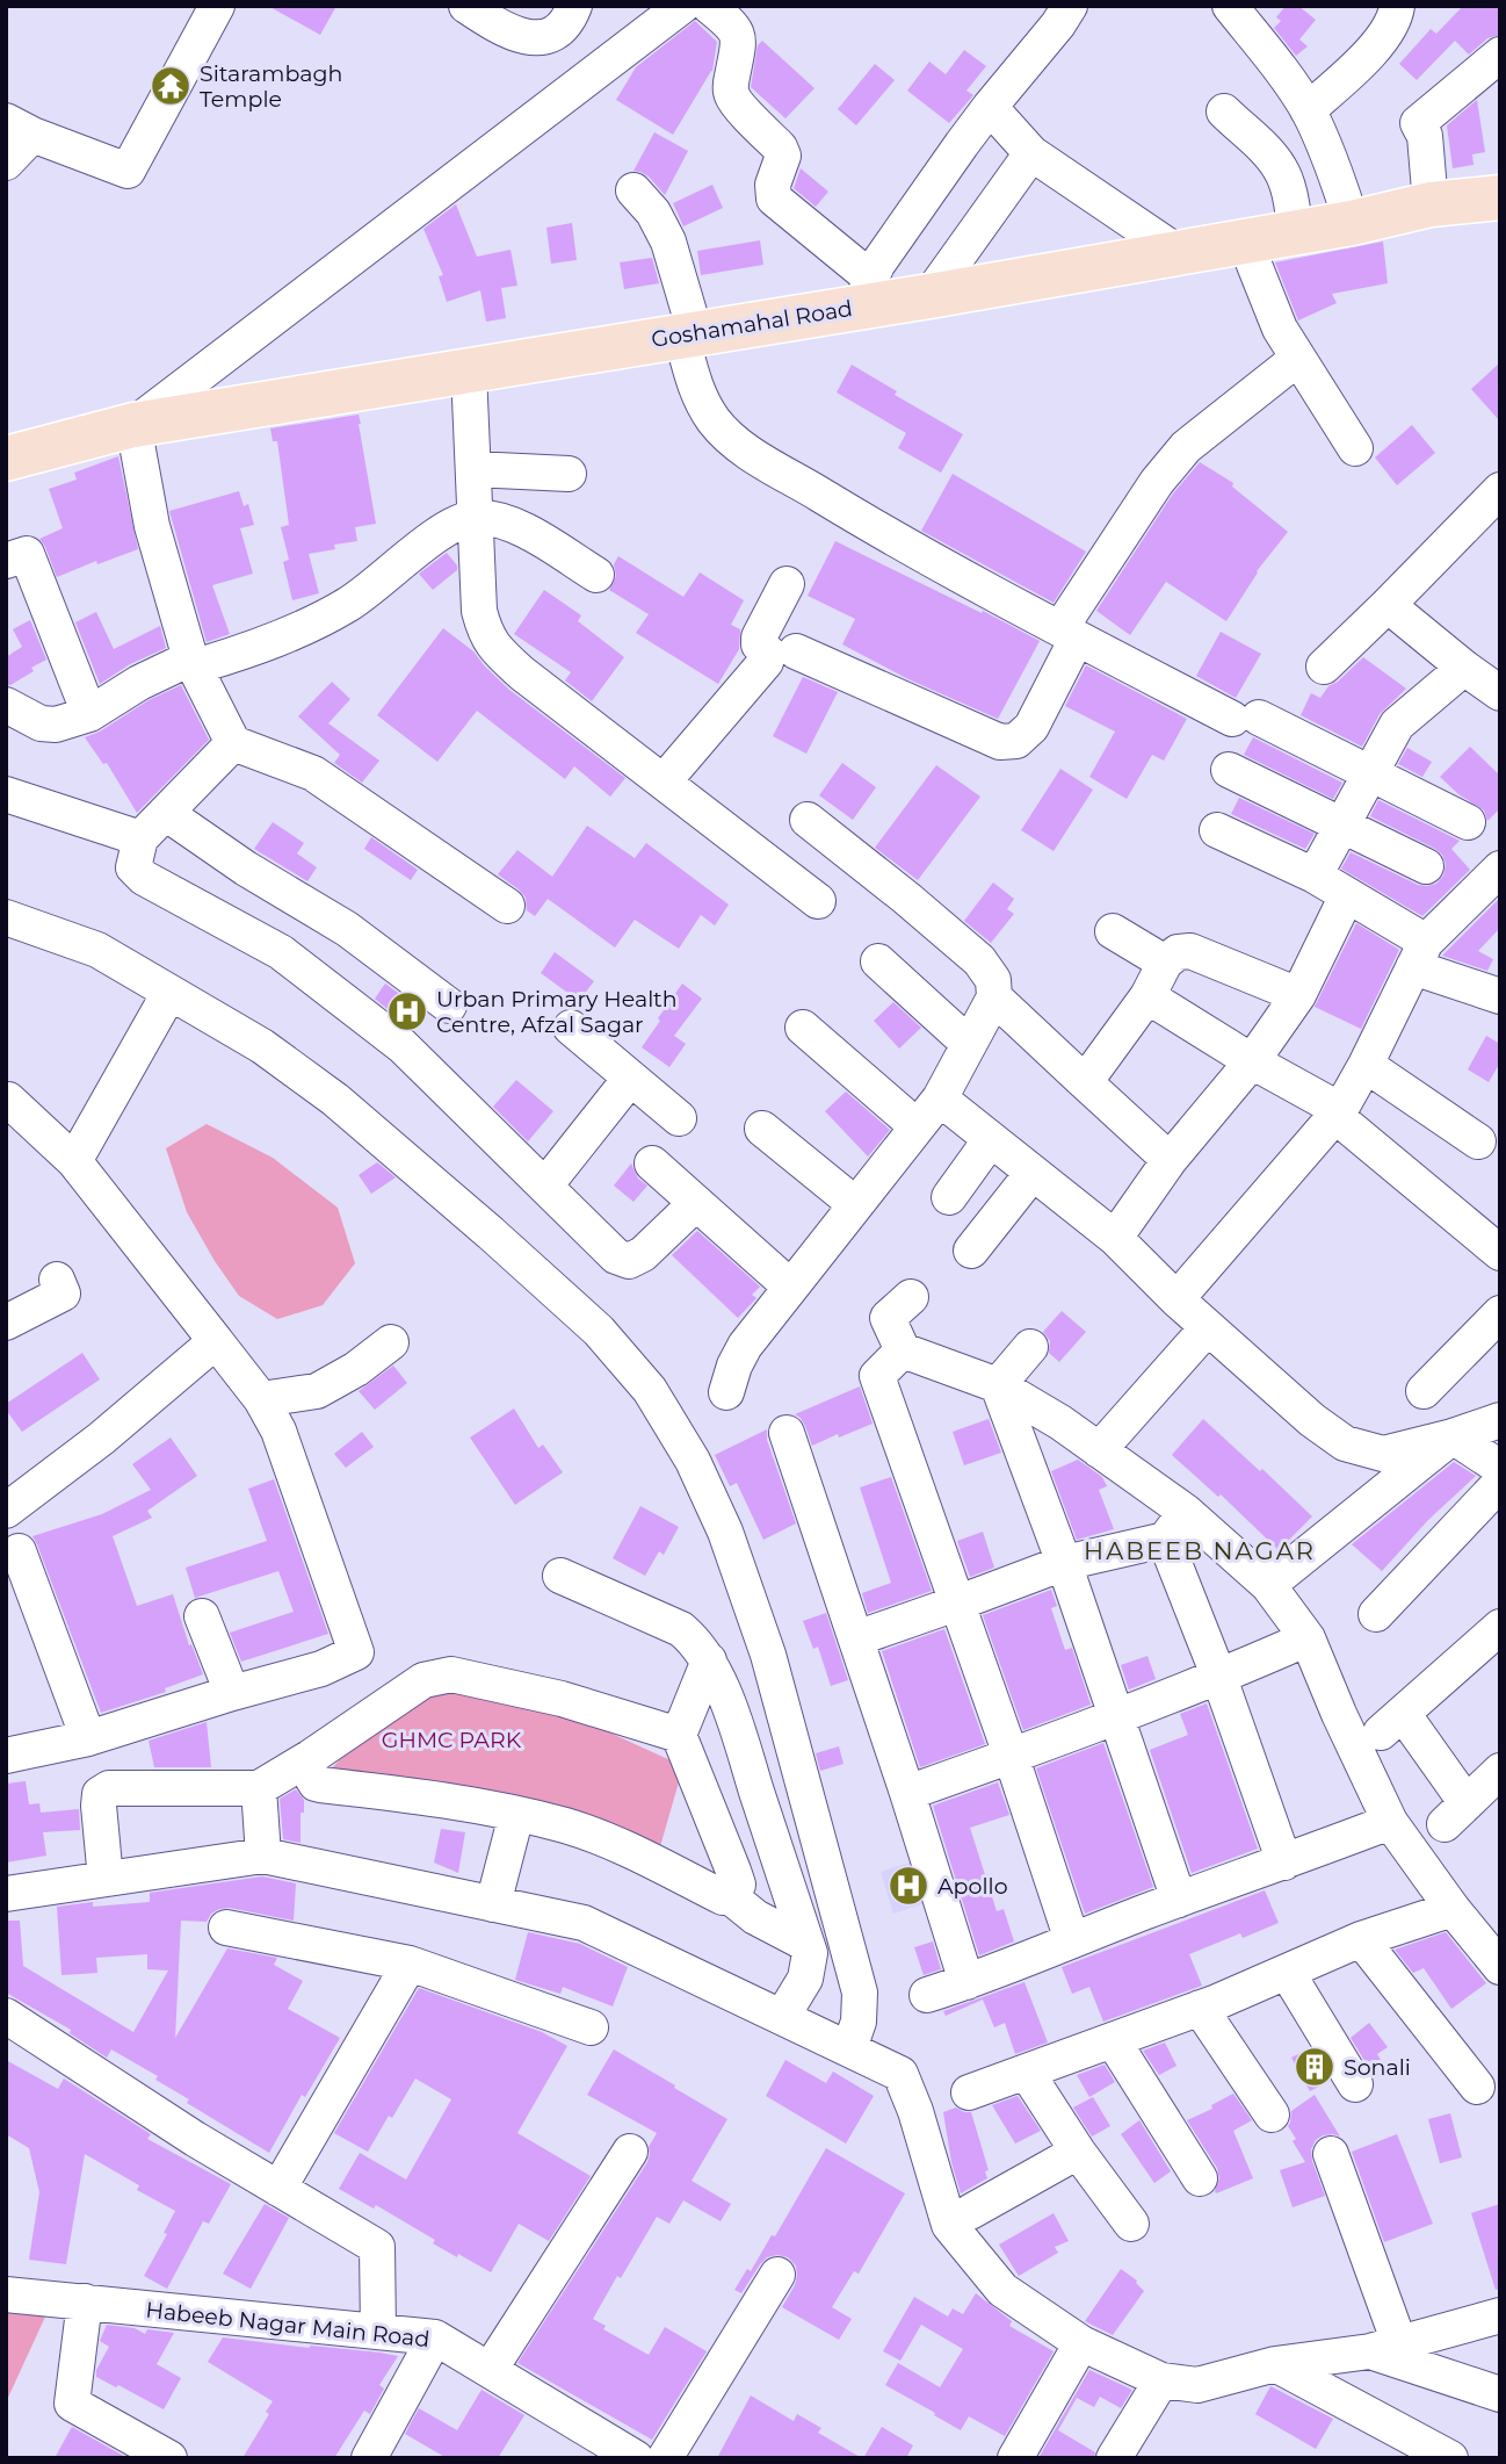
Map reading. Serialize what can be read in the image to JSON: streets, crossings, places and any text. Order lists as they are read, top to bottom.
{
  "streets": {
    "main road": ["Goshamahal Road"],
    "street": ["Habeeb Nagar Main Road"]
  },
  "districts": ["HABEEB NAGAR"],
  "parks": ["GHMC PARK"],
  "places": {
    "temple": ["Sitarambagh Temple"],
    "hospital": ["Urban Primary Health Centre, Afzal Sagar", "Apollo"],
    "building": ["Sonali"]
  }
}
